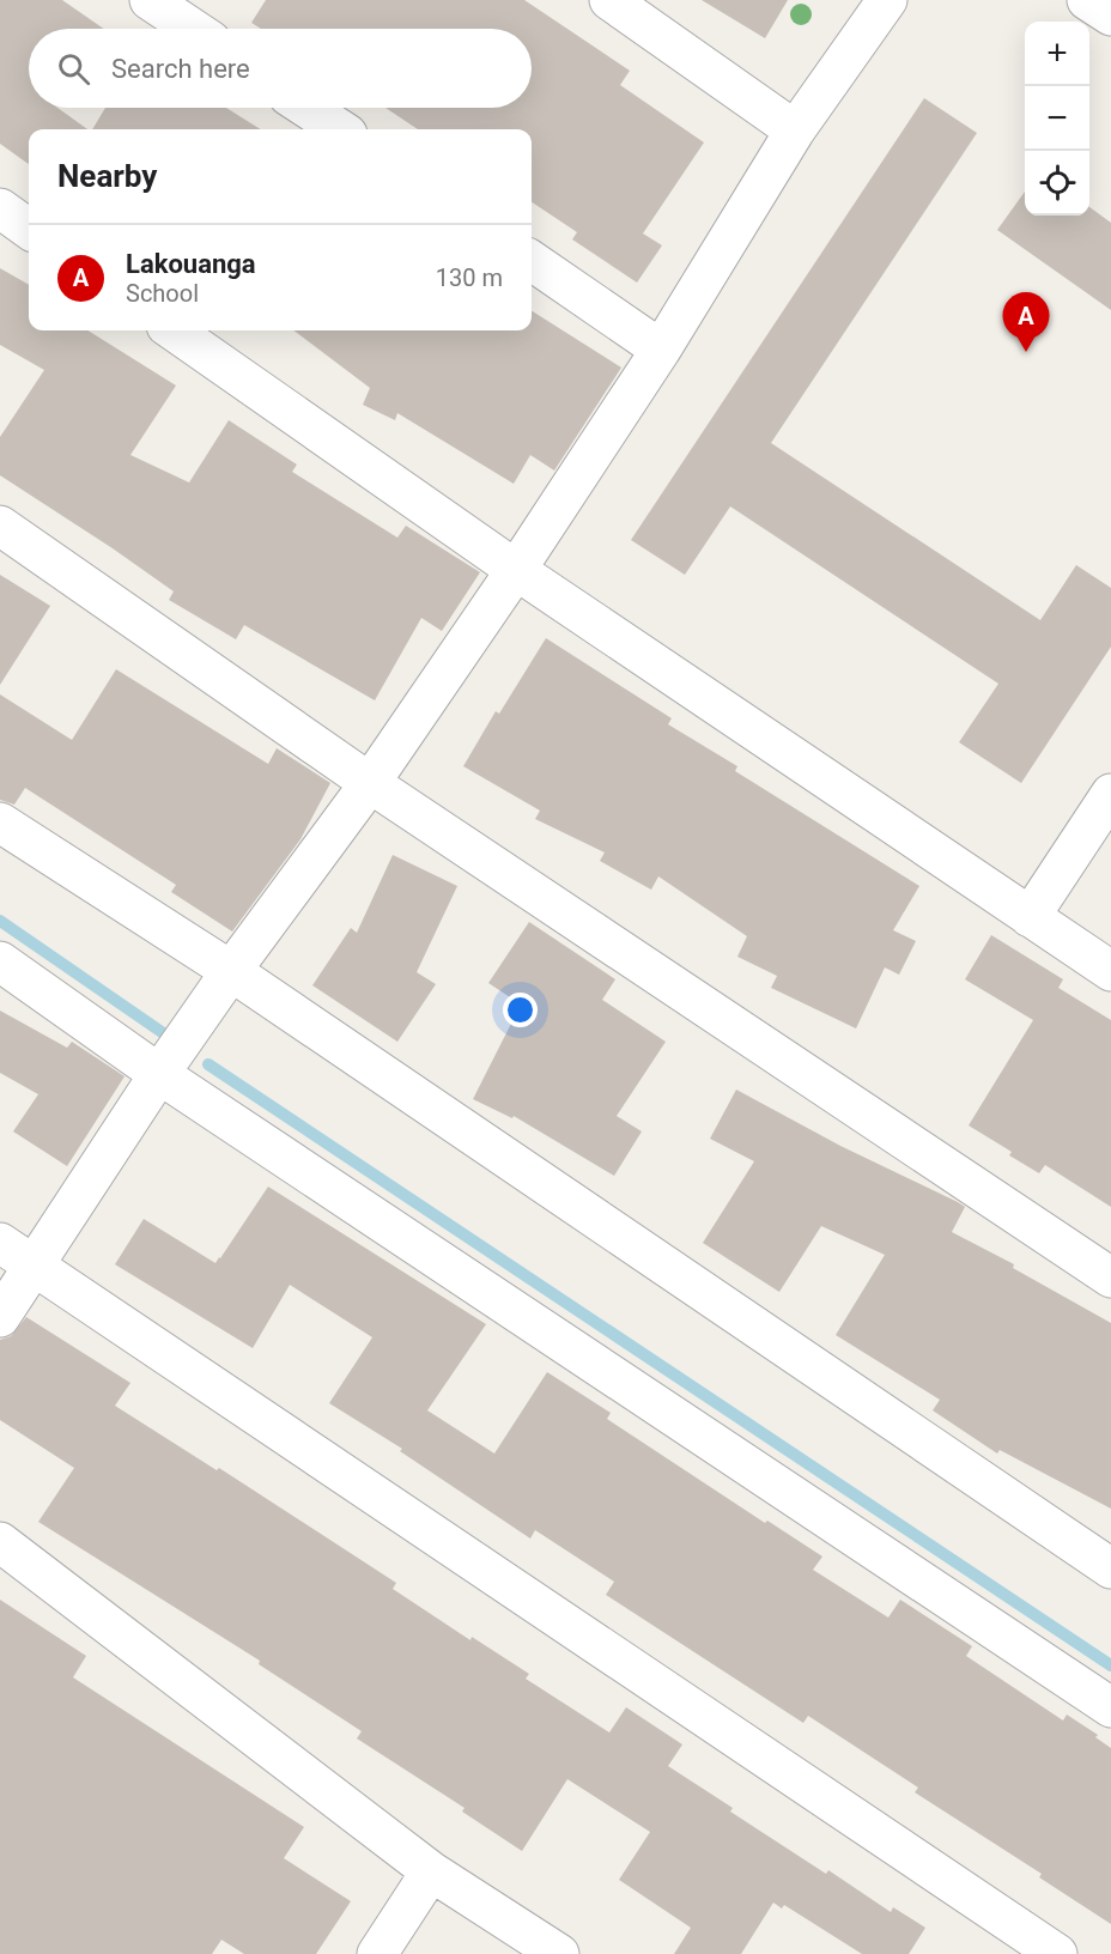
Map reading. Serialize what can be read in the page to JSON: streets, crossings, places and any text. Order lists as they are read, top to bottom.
{
  "page": {
    "map_buttons": ["+", "−"],
    "search": "Search here",
    "heading": "Nearby",
    "list": [
      {
        "mark": "A",
        "name": "Lakouanga",
        "note": "School",
        "value": "130 m"
      }
    ],
    "pins": "A"
  }
}
